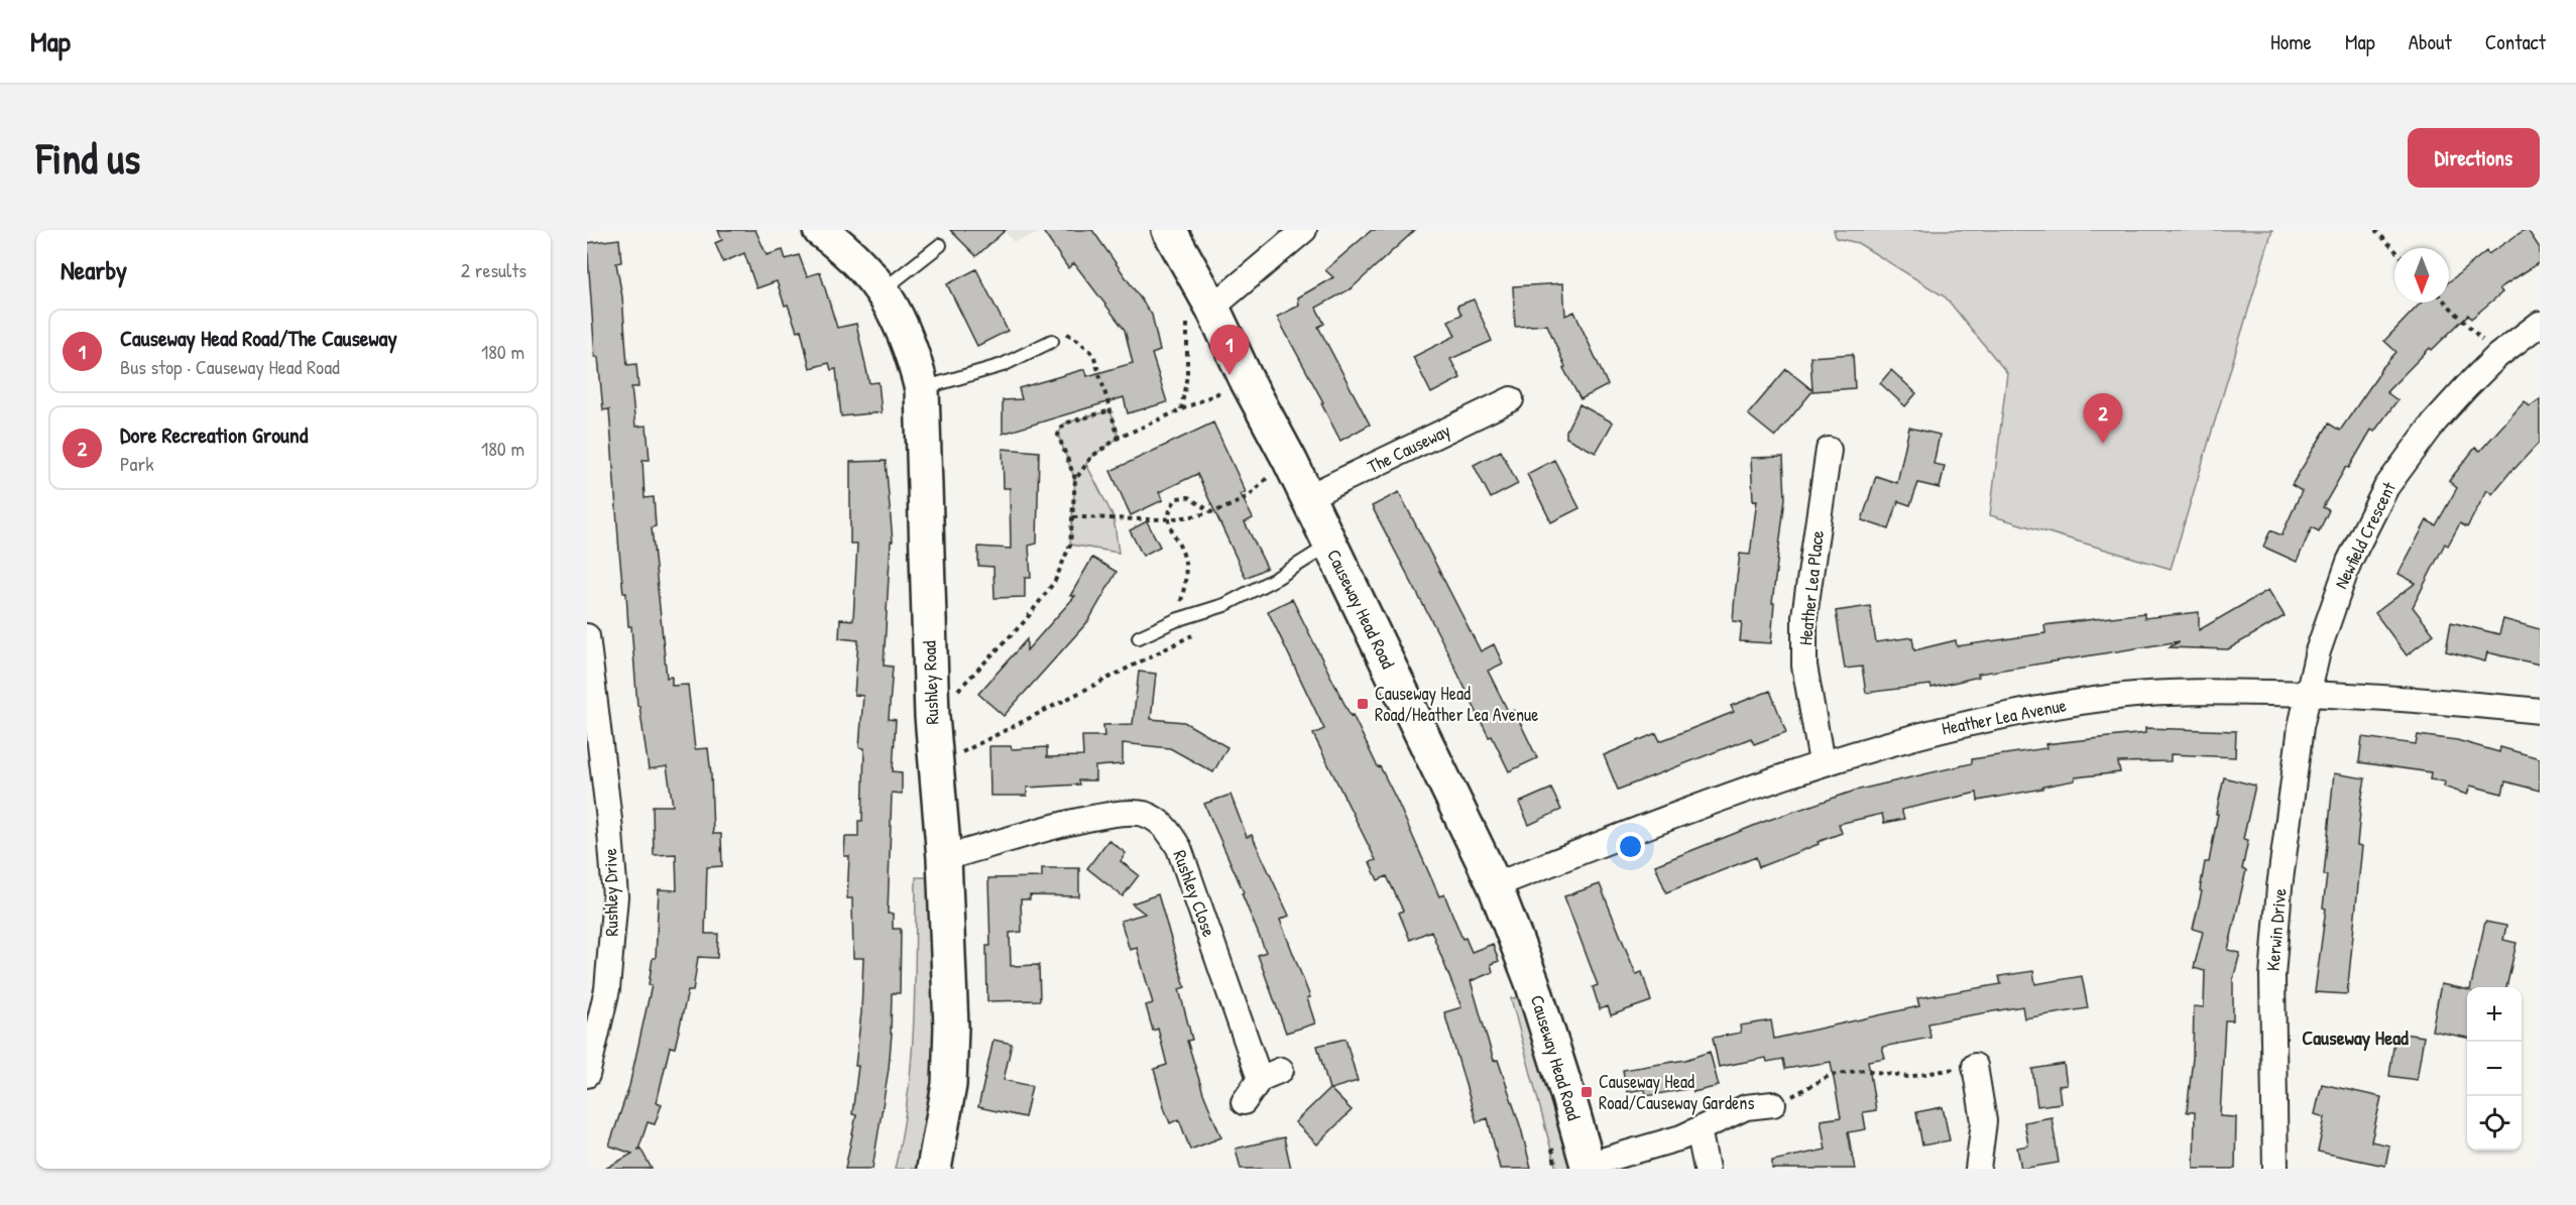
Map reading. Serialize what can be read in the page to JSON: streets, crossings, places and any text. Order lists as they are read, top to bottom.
{
  "streets": {
    "street": [
      "The Causeway",
      "Newfield Crescent",
      "Heather Lea Place",
      "Causeway Head Road",
      "Rushley Road",
      "Heather Lea Avenue",
      "Rushley Drive",
      "Rushley Close",
      "Kerwin Drive"
    ]
  },
  "crossings": [
    ["The Causeway", "Causeway Head Road"],
    ["Newfield Crescent", "Heather Lea Avenue"],
    ["Newfield Crescent", "Kerwin Drive"],
    ["Heather Lea Place", "Heather Lea Avenue"],
    ["Causeway Head Road", "Heather Lea Avenue"],
    ["Rushley Road", "Rushley Close"],
    ["Heather Lea Avenue", "Kerwin Drive"]
  ],
  "districts": ["Causeway Head"],
  "places": {
    "transit": ["Causeway Head Road/Heather Lea Avenue", "Causeway Head Road/Causeway Gardens"]
  },
  "north": "bottom",
  "page": {
    "header": "Map",
    "nav": [
      "Home",
      "Map",
      "About",
      "Contact"
    ],
    "buttons": "Directions",
    "title": "Find us",
    "heading": ["Nearby", "2 results"],
    "list": [
      {
        "mark": "1",
        "name": "Causeway Head Road/The Causeway",
        "note": "Bus stop · Causeway Head Road",
        "value": "180 m"
      },
      {
        "mark": "2",
        "name": "Dore Recreation Ground",
        "note": "Park",
        "value": "180 m"
      }
    ],
    "pins": ["1", "2"],
    "map_buttons": ["+", "−"]
  }
}
